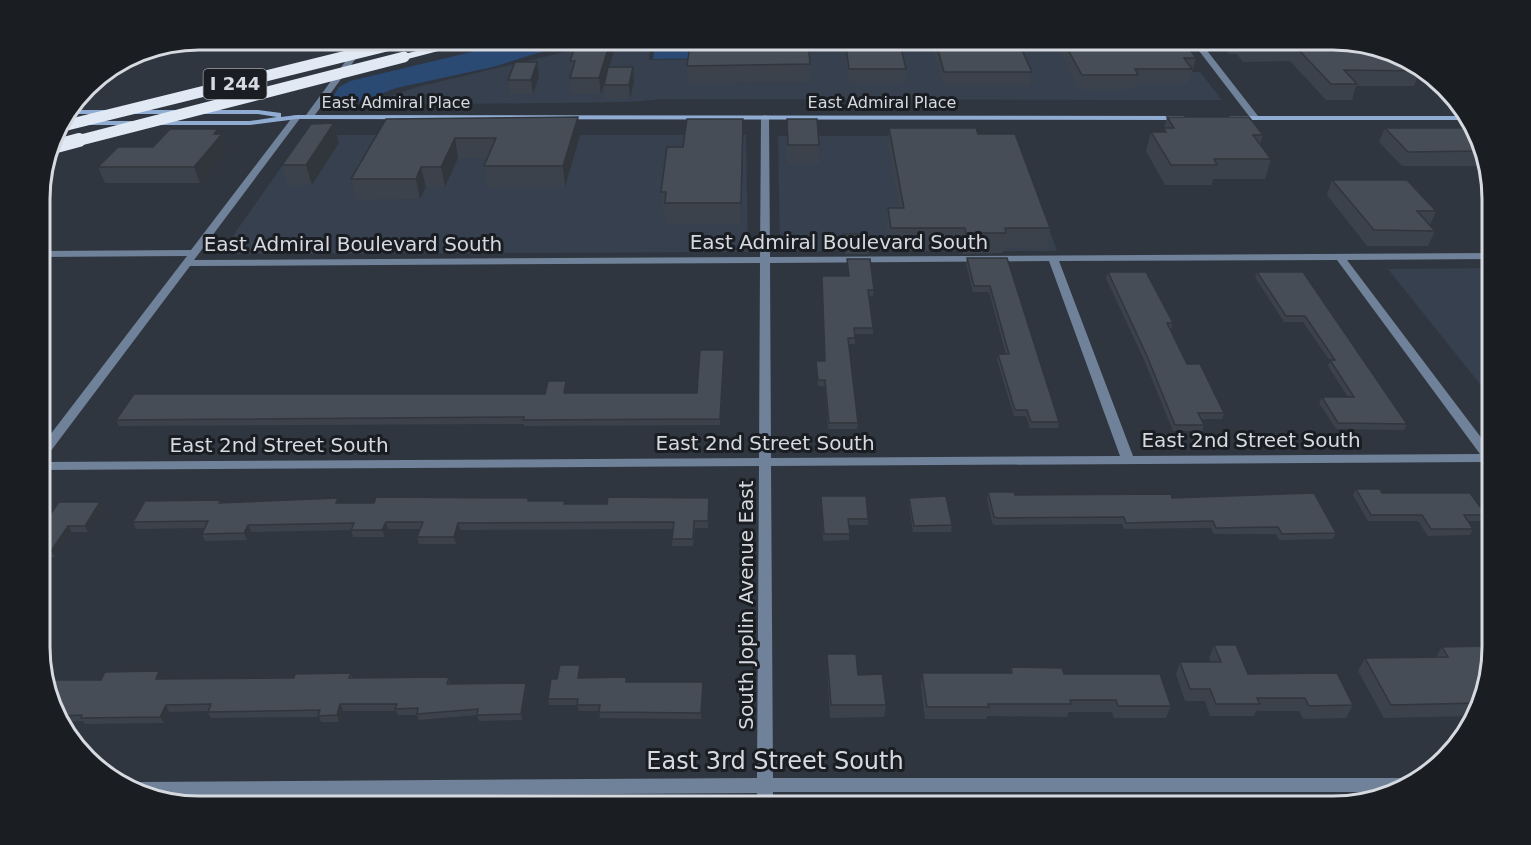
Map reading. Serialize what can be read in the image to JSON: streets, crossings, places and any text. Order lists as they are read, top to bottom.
{
  "streets": {
    "highway": ["I 244"],
    "main road": ["East Admiral Place"],
    "street": [
      "East Admiral Boulevard South",
      "East 2nd Street South",
      "South Joplin Avenue East",
      "East 3rd Street South"
    ]
  },
  "crossings": [
    ["East Admiral Place", "South Joplin Avenue East"],
    ["East Admiral Boulevard South", "South Joplin Avenue East"],
    ["East 2nd Street South", "South Joplin Avenue East"],
    ["South Joplin Avenue East", "East 3rd Street South"]
  ]
}
